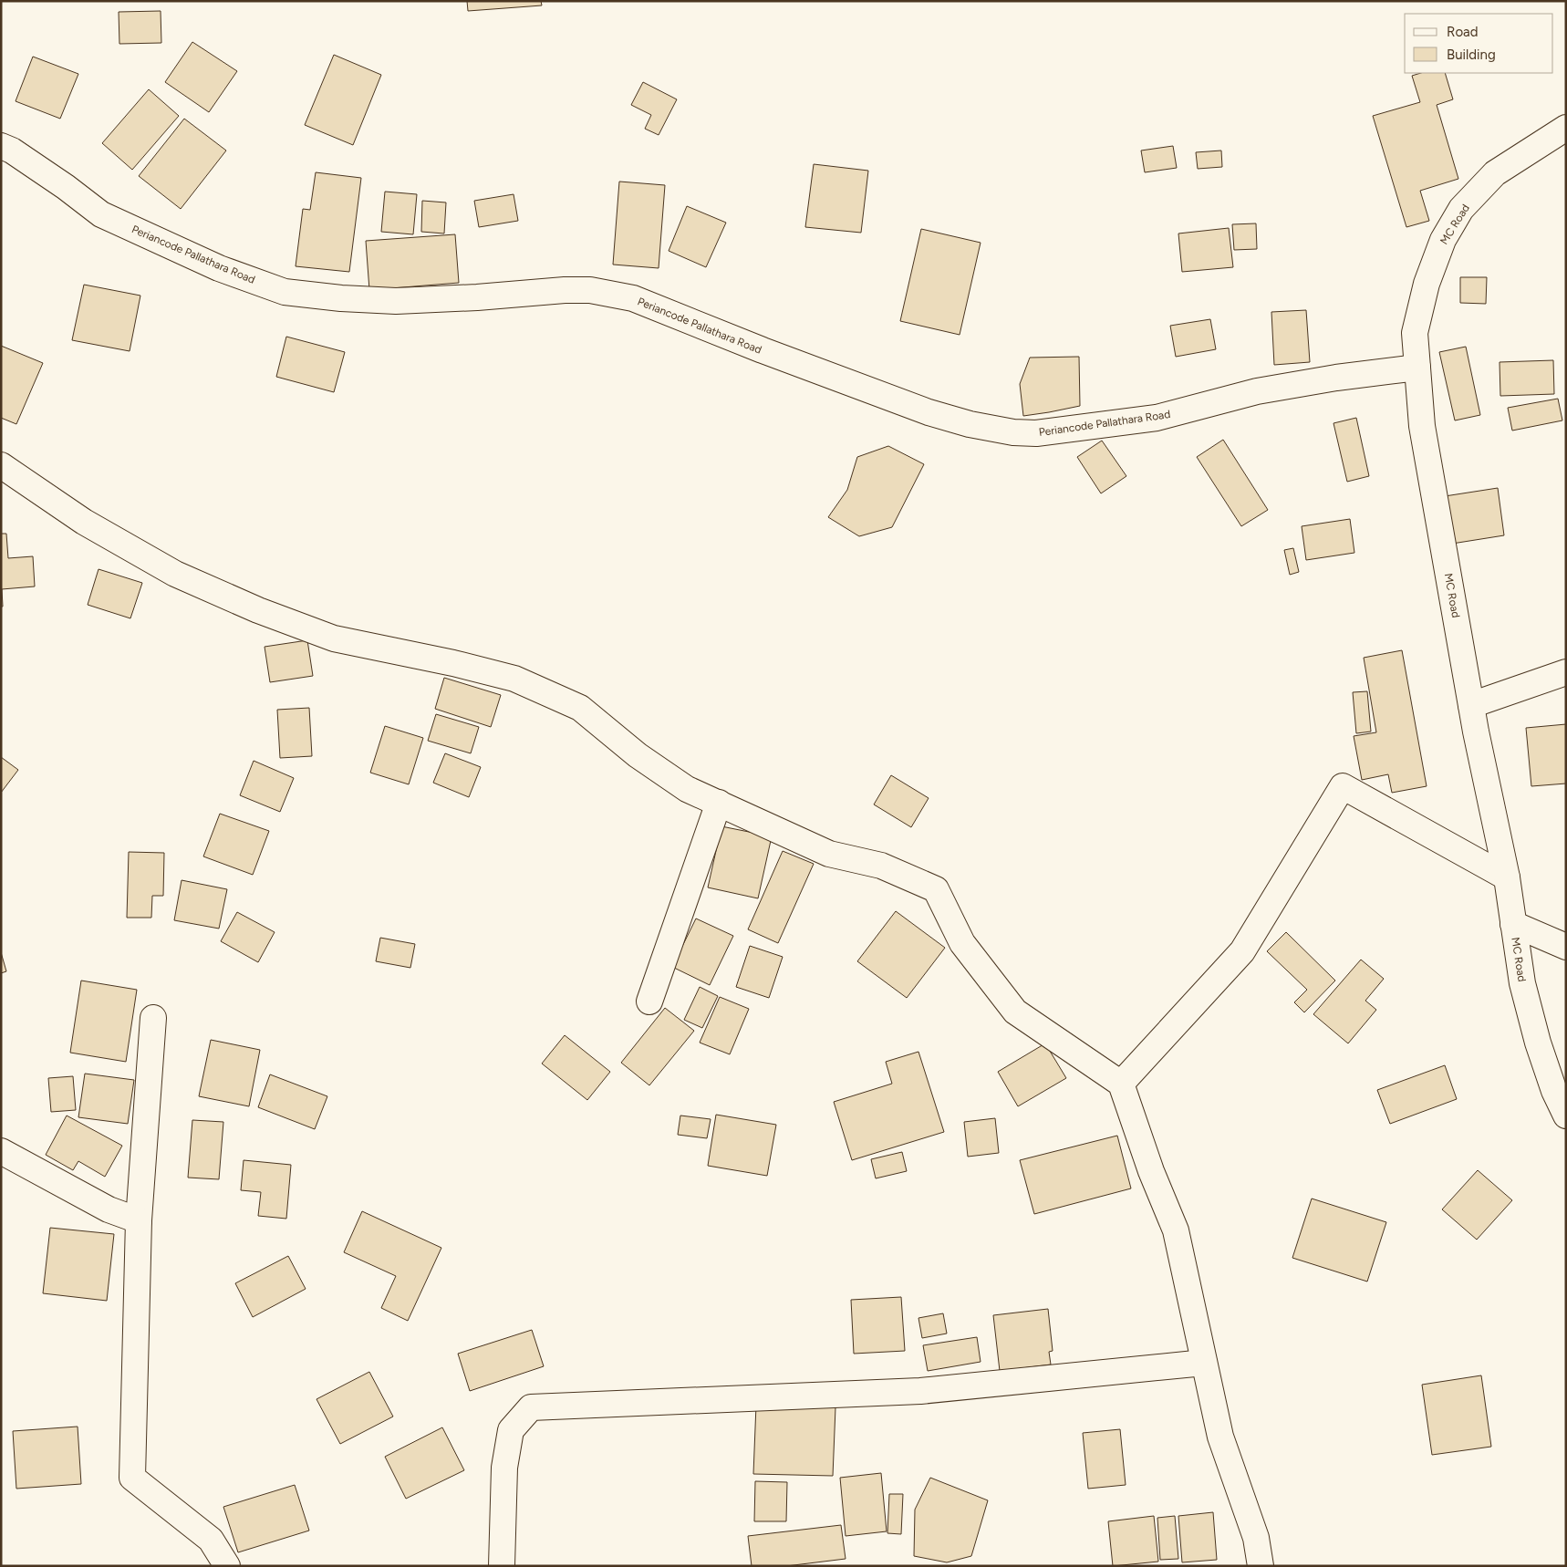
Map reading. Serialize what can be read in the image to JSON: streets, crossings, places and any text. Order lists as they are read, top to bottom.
{
  "streets": {
    "street": ["MC Road", "Periancode Pallathara Road"]
  },
  "crossings": [
    ["MC Road", "Periancode Pallathara Road"]
  ],
  "legend": ["Road", "Building"]
}
